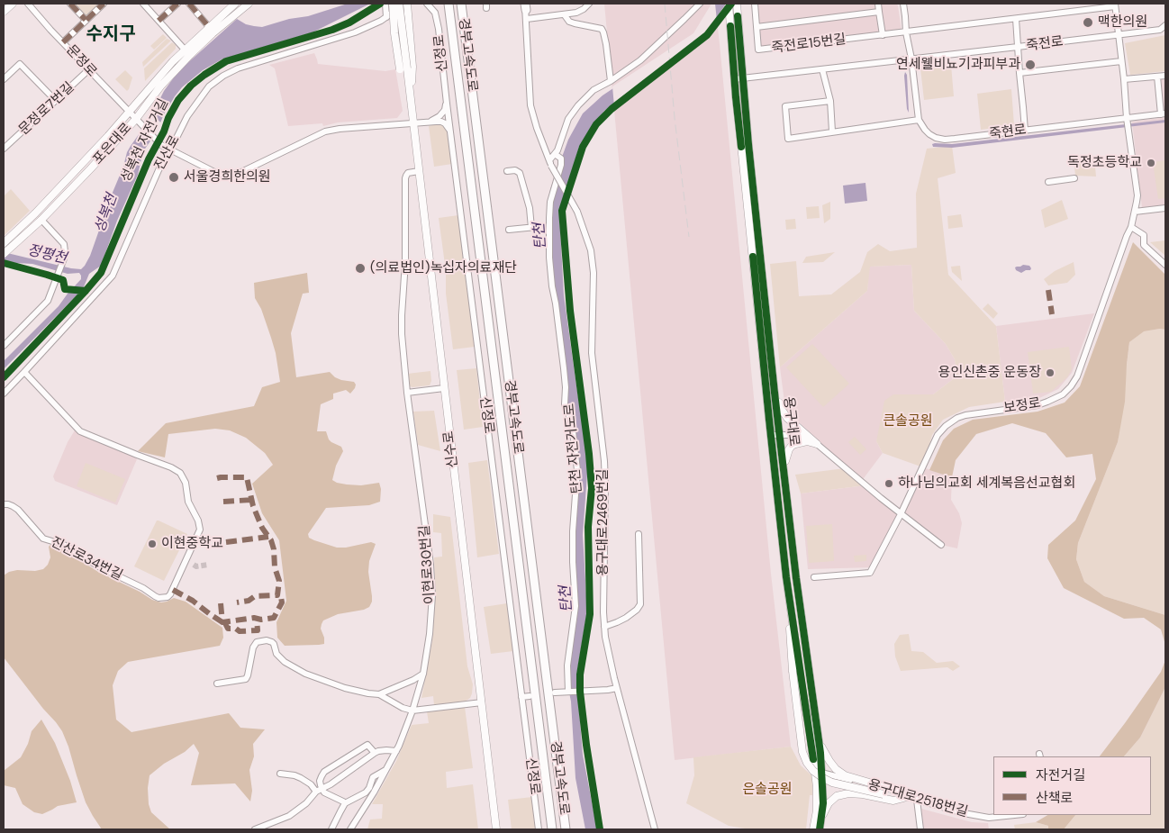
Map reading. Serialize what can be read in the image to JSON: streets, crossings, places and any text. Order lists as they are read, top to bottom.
{
  "streets": {
    "highway": ["경부고속도로"],
    "main road": ["포은대로", "용구대로", "신수로"],
    "street": [
      "죽전로15번길",
      "죽전로",
      "신정로",
      "문정로",
      "문정로7번길",
      "죽현로",
      "진산로",
      "보정로",
      "용구대로2469번길",
      "진산로34번길",
      "이현로30번길",
      "용구대로2518번길"
    ],
    "cycle path": ["성복천 자전거길", "탄천 자전거도로"]
  },
  "crossings": [
    ["죽전로15번길", "보정로"],
    ["죽전로", "보정로"],
    ["죽전로", "용구대로"],
    ["문정로", "문정로7번길"],
    ["문정로", "포은대로"],
    ["문정로", "진산로"],
    ["문정로", "신수로"],
    ["죽현로", "보정로"],
    ["진산로", "진산로34번길"],
    ["용구대로", "용구대로2518번길"],
    ["신수로", "이현로30번길"]
  ],
  "districts": ["수지구"],
  "water": ["성복천", "탄천", "정평천"],
  "parks": ["큰솔공원", "은솔공원"],
  "places": [
    "맥한의원",
    "연세웰비뇨기과피부과",
    "독정초등학교",
    "서울경희한의원",
    "(의료법인)녹십자의료재단",
    "용인신촌중 운동장",
    "하나님의교회 세계복음선교협회",
    "이현중학교"
  ],
  "legend": ["자전거길", "산책로"]
}
